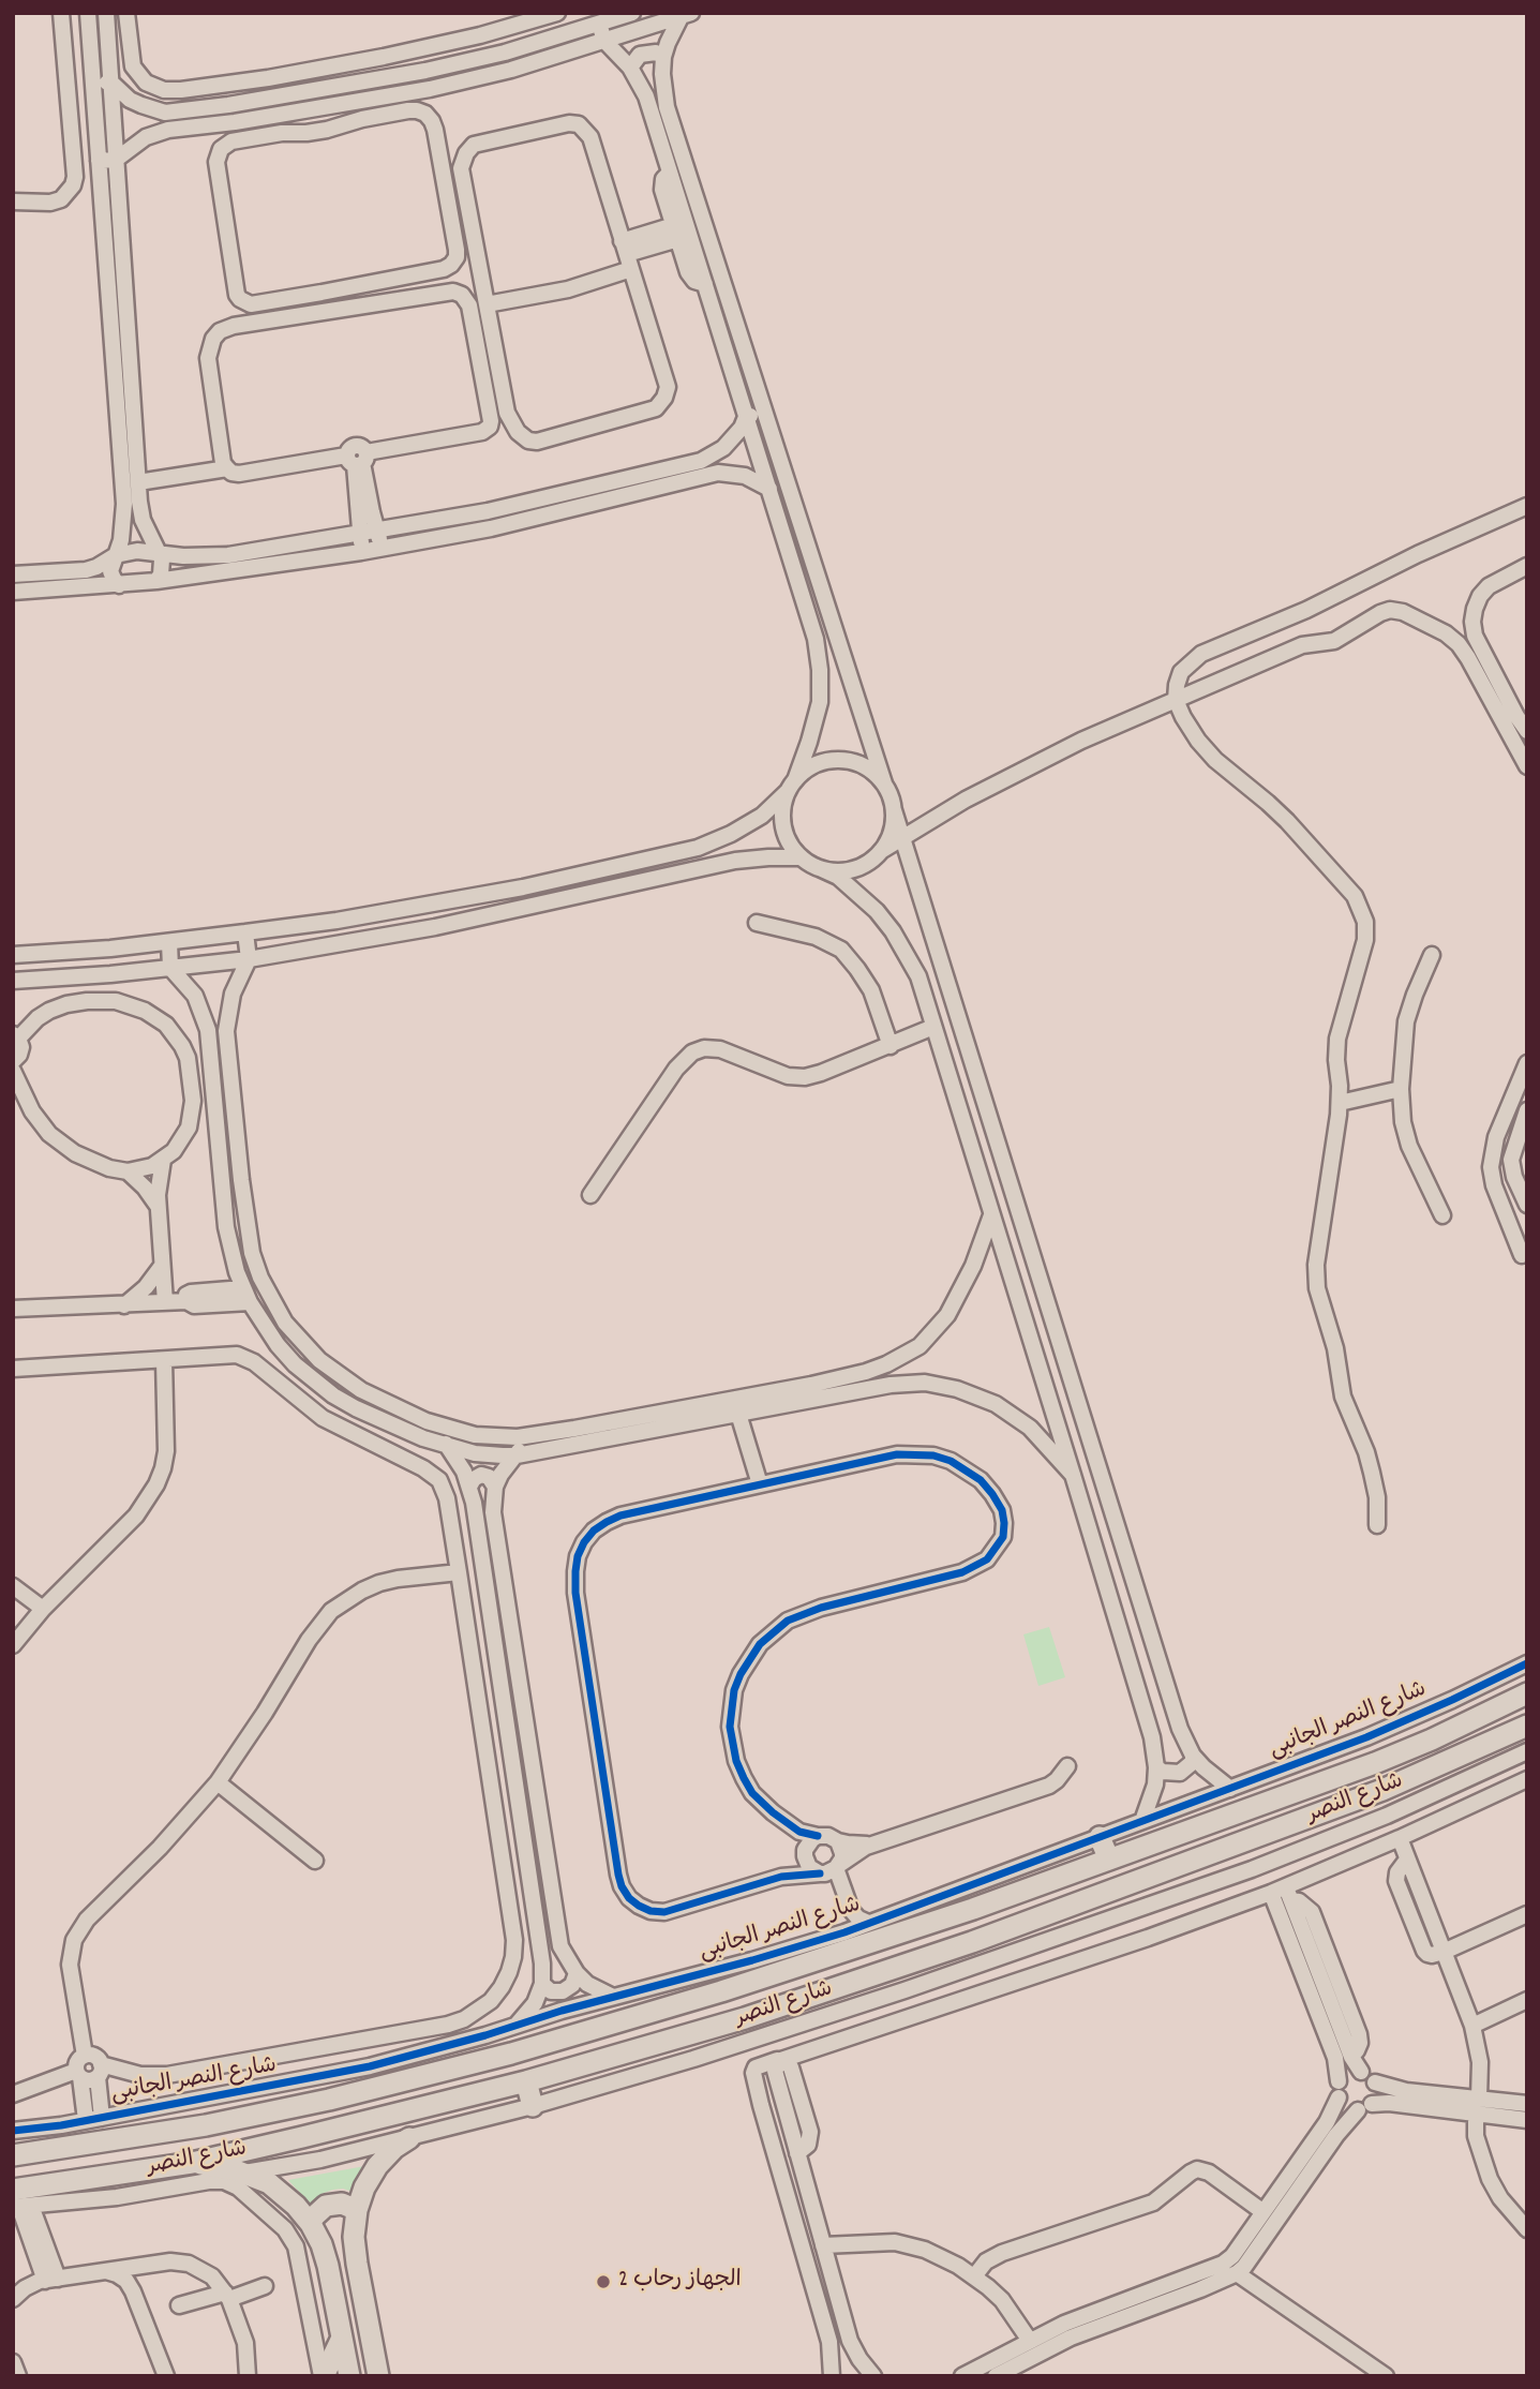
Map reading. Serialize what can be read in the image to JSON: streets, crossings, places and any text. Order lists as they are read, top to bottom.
{
  "streets": {
    "main road": ["شارع النصر"],
    "street": ["شارع النصر الجانبى"]
  },
  "places": ["الجهاز رحاب 2"]
}
